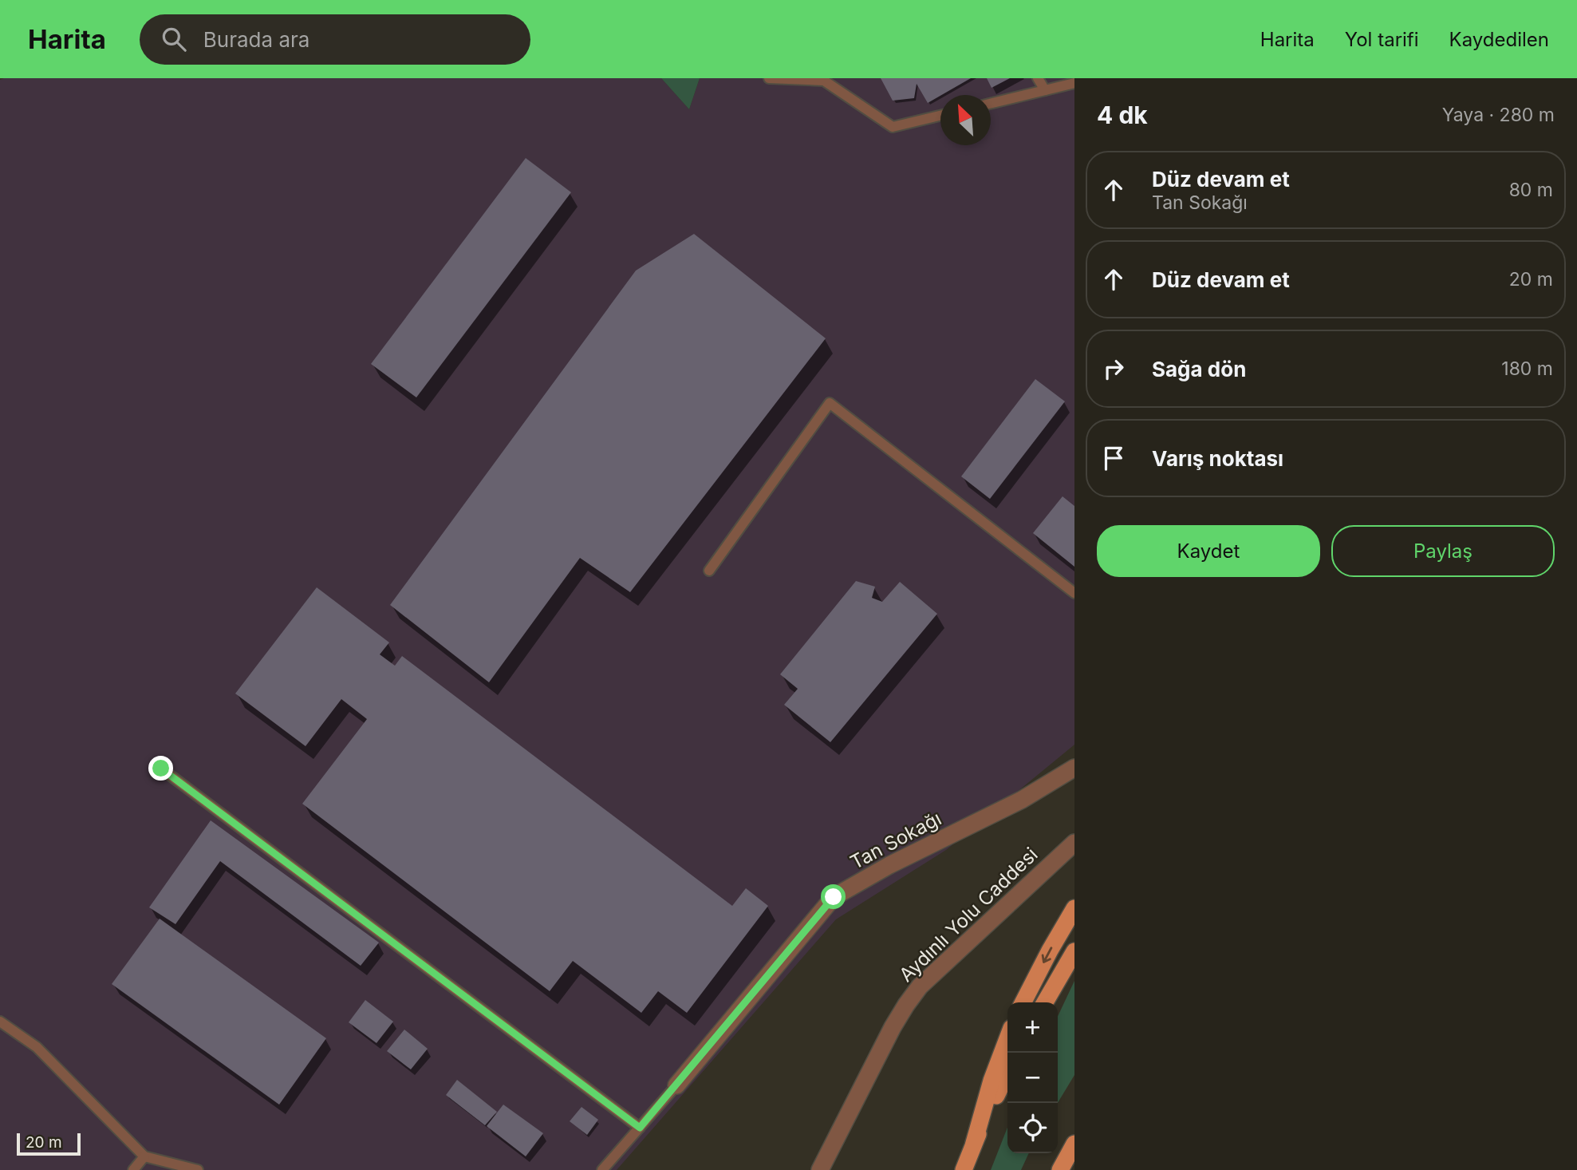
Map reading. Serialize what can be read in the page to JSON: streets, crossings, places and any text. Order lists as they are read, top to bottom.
{
  "streets": {
    "street": ["Tan Sokağı", "Aydınlı Yolu Caddesi"]
  },
  "scale_bar": "20 m",
  "north": "top left",
  "page": {
    "header": "Harita",
    "search": "Burada ara",
    "nav": ["Harita", "Yol tarifi", "Kaydedilen"],
    "heading": ["4 dk", "Yaya · 280 m"],
    "list": [
      ["Düz devam et", "Tan Sokağı", "80 m"],
      ["Düz devam et", "20 m"],
      ["Sağa dön", "180 m"],
      "Varış noktası"
    ],
    "buttons": ["Kaydet", "Paylaş"],
    "map_buttons": ["+", "−"],
    "scale": "20 m"
  }
}
